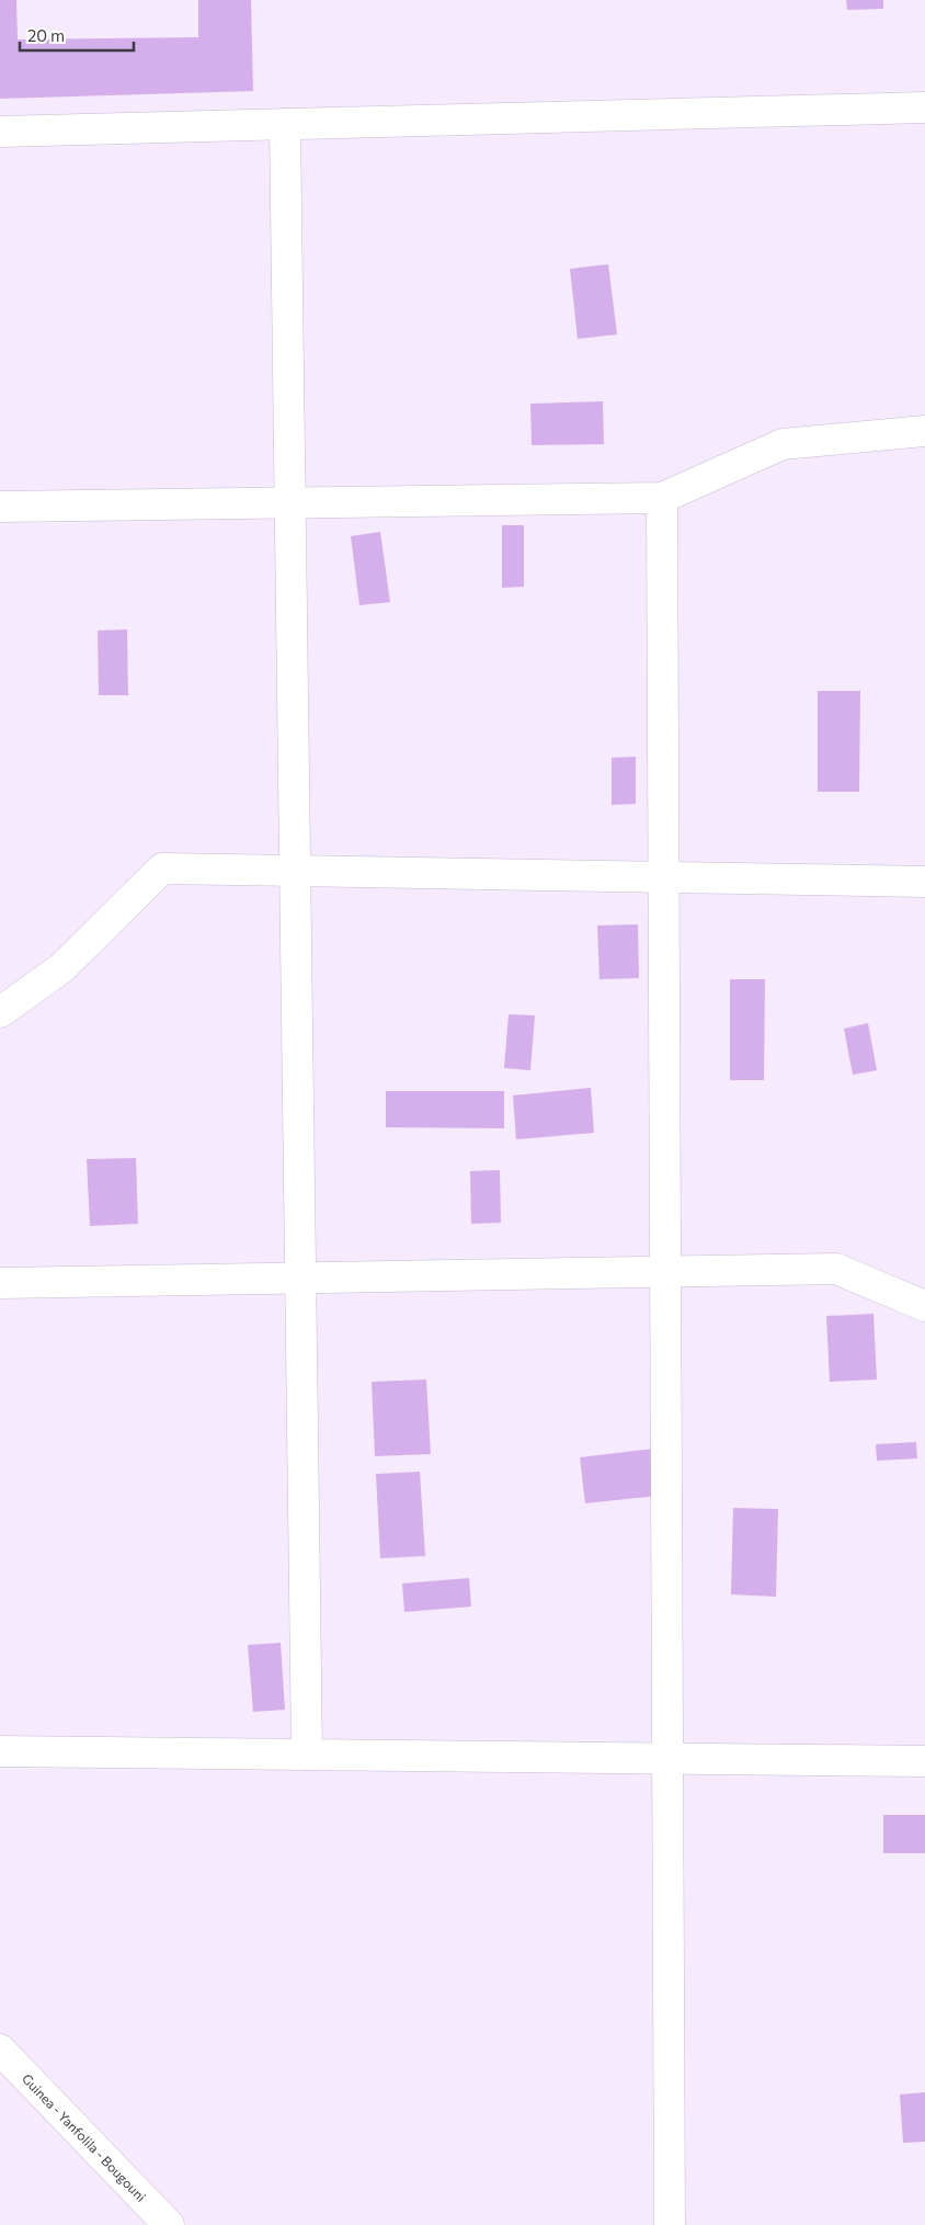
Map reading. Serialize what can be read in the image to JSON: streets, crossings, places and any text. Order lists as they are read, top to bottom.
{
  "streets": {
    "street": ["Guinea - Yanfolila - Bougouni"]
  },
  "scale_bar": "20 m"
}
